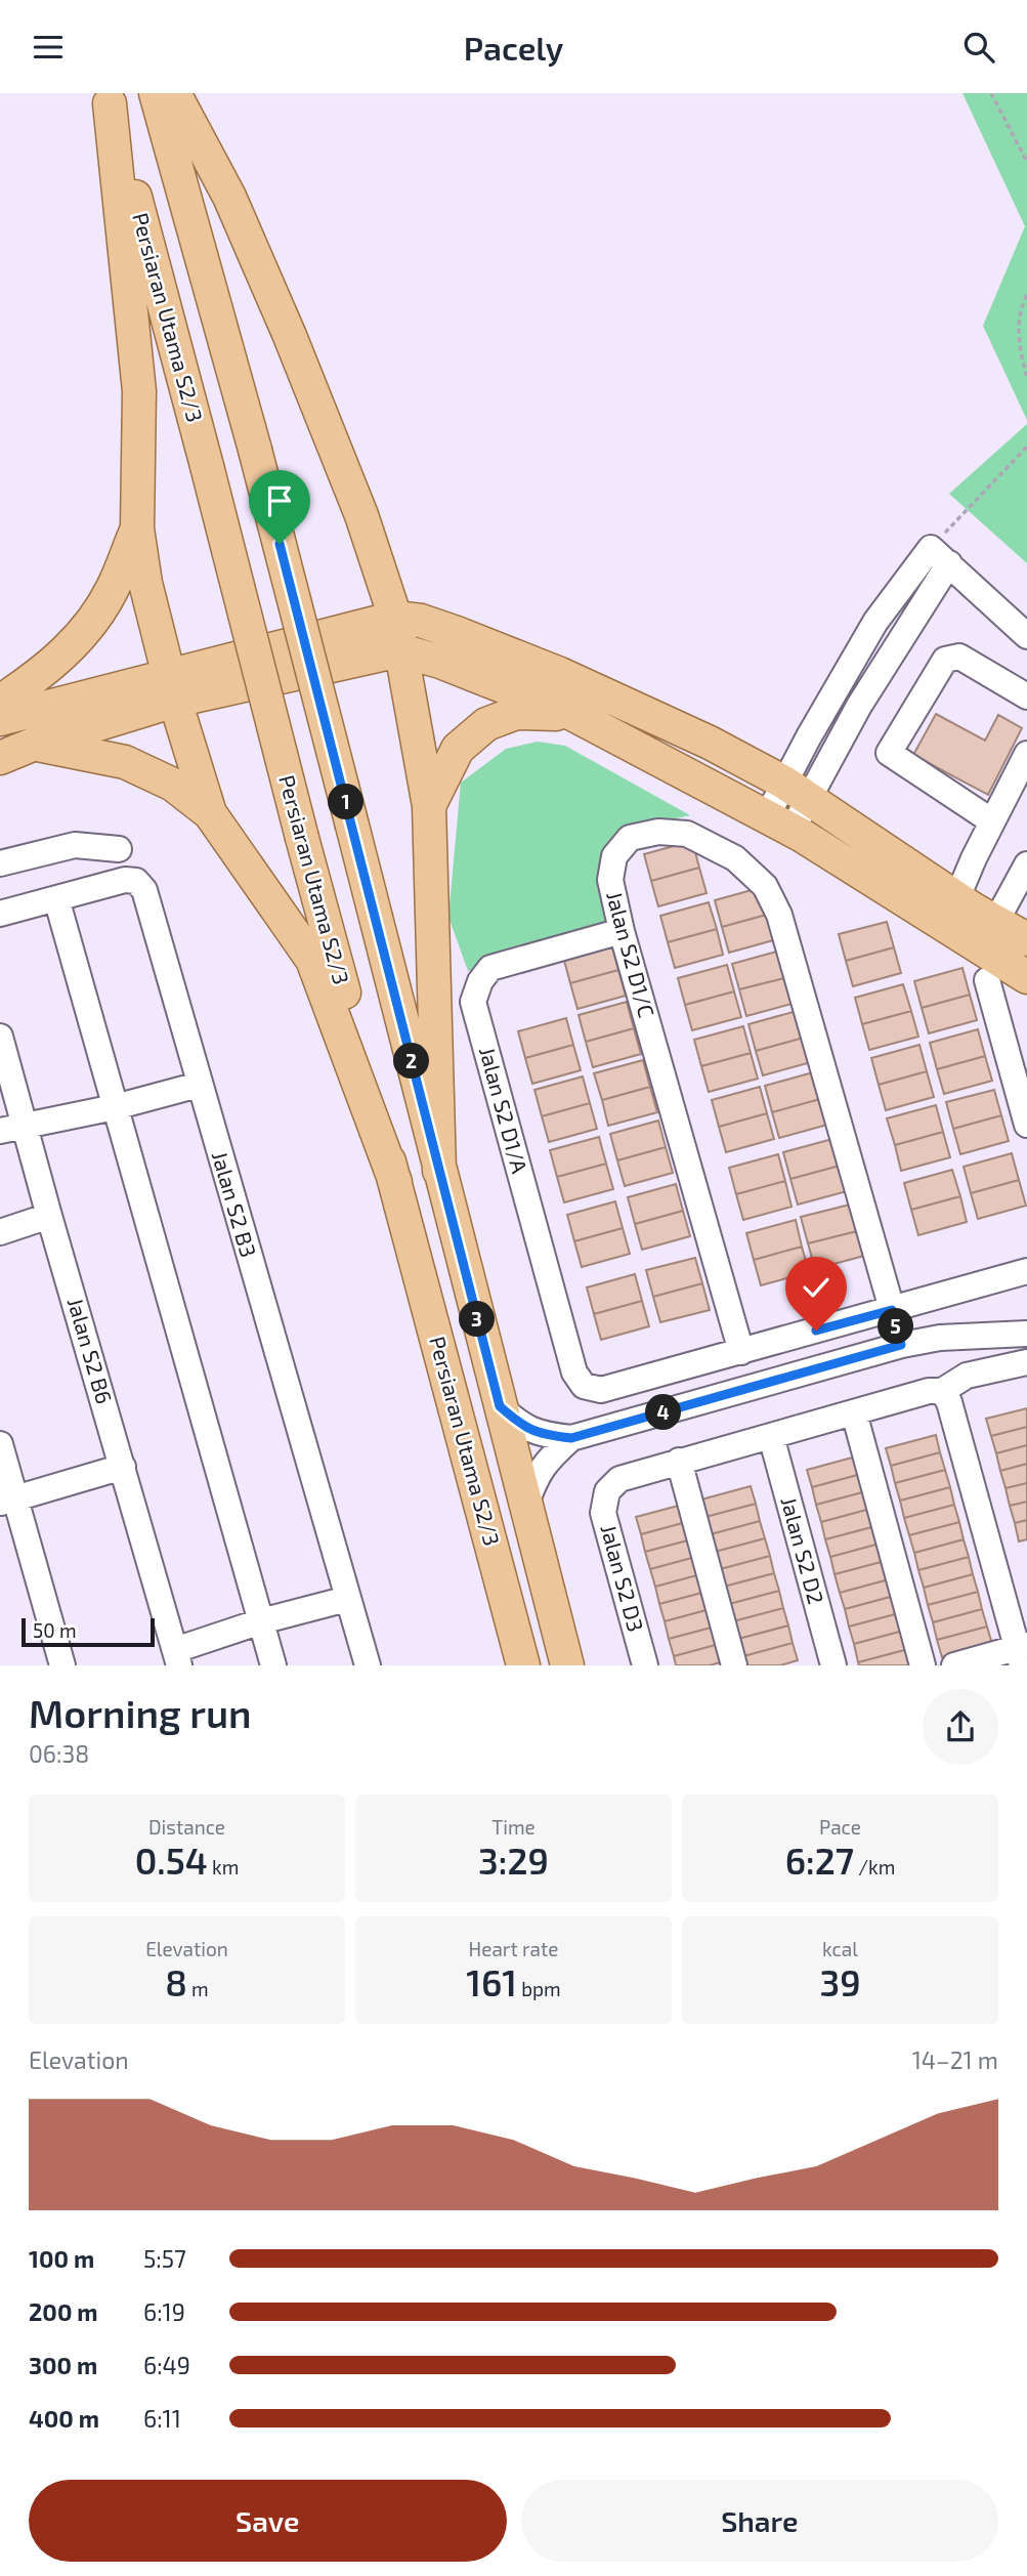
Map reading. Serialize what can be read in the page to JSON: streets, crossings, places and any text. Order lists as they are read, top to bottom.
{
  "streets": {
    "main road": ["Persiaran Utama S2/3"],
    "street": [
      "Jalan S2 D1/C",
      "Jalan S2 D1/A",
      "Jalan S2 B3",
      "Jalan S2 B6",
      "Jalan S2 D2",
      "Jalan S2 D3"
    ]
  },
  "crossings": [
    ["Jalan S2 D1/C", "Jalan S2 D1/A"]
  ],
  "scale_bar": "50 m",
  "page": {
    "header": "Pacely",
    "pins": [
      "1",
      "2",
      "3",
      "5",
      "4"
    ],
    "scale": "50 m",
    "heading": ["Morning run", "06:38"],
    "stats": [
      ["Distance", "0.54 km"],
      ["Time", "3:29"],
      ["Pace", "6:27 /km"],
      ["Elevation", "8 m"],
      ["Heart rate", "161 bpm"],
      ["kcal", "39"]
    ],
    "chart": ["Elevation", "14–21 m"],
    "list": [
      {
        "name": "100 m",
        "note": "5:57"
      },
      {
        "name": "200 m",
        "note": "6:19"
      },
      {
        "name": "300 m",
        "note": "6:49"
      },
      {
        "name": "400 m",
        "note": "6:11"
      }
    ],
    "buttons": ["Save", "Share"]
  }
}
